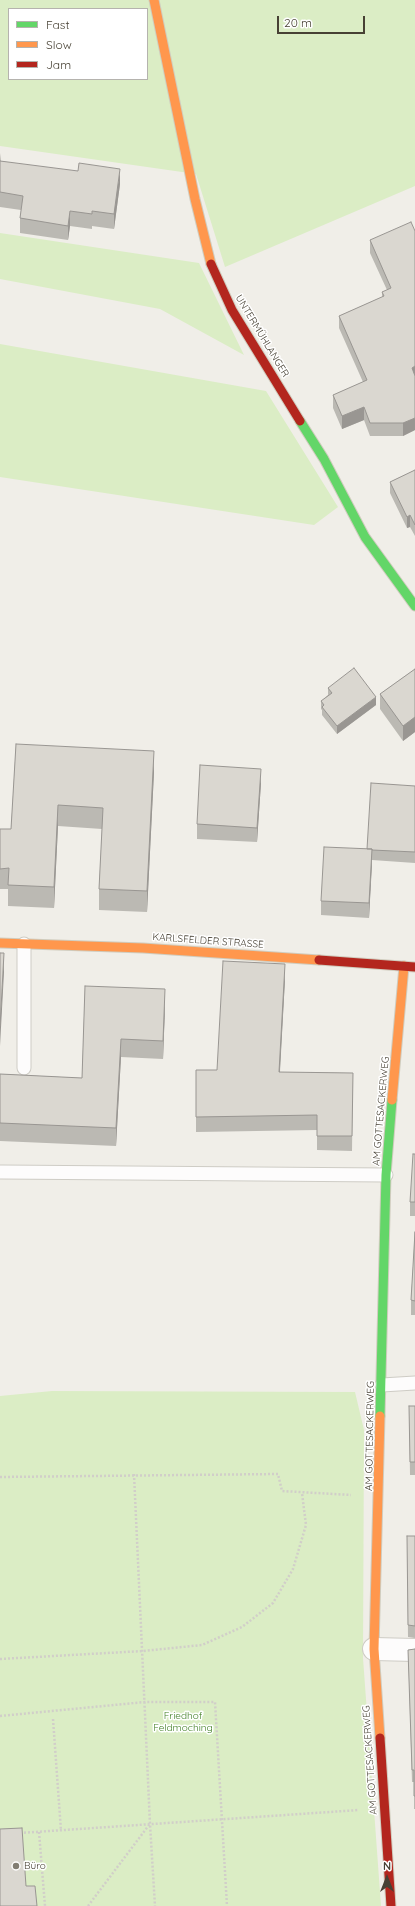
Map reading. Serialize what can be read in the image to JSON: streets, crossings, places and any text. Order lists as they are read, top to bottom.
{
  "streets": {
    "street": ["UNTERMÜHLANGER", "KARLSFELDER STRASSE", "AM GOTTESACKERWEG"]
  },
  "crossings": [
    ["KARLSFELDER STRASSE", "AM GOTTESACKERWEG"]
  ],
  "parks": ["Friedhof Feldmoching"],
  "places": ["Büro"],
  "legend": ["Fast", "Slow", "Jam"],
  "scale_bar": "20 m",
  "north": "top"
}
